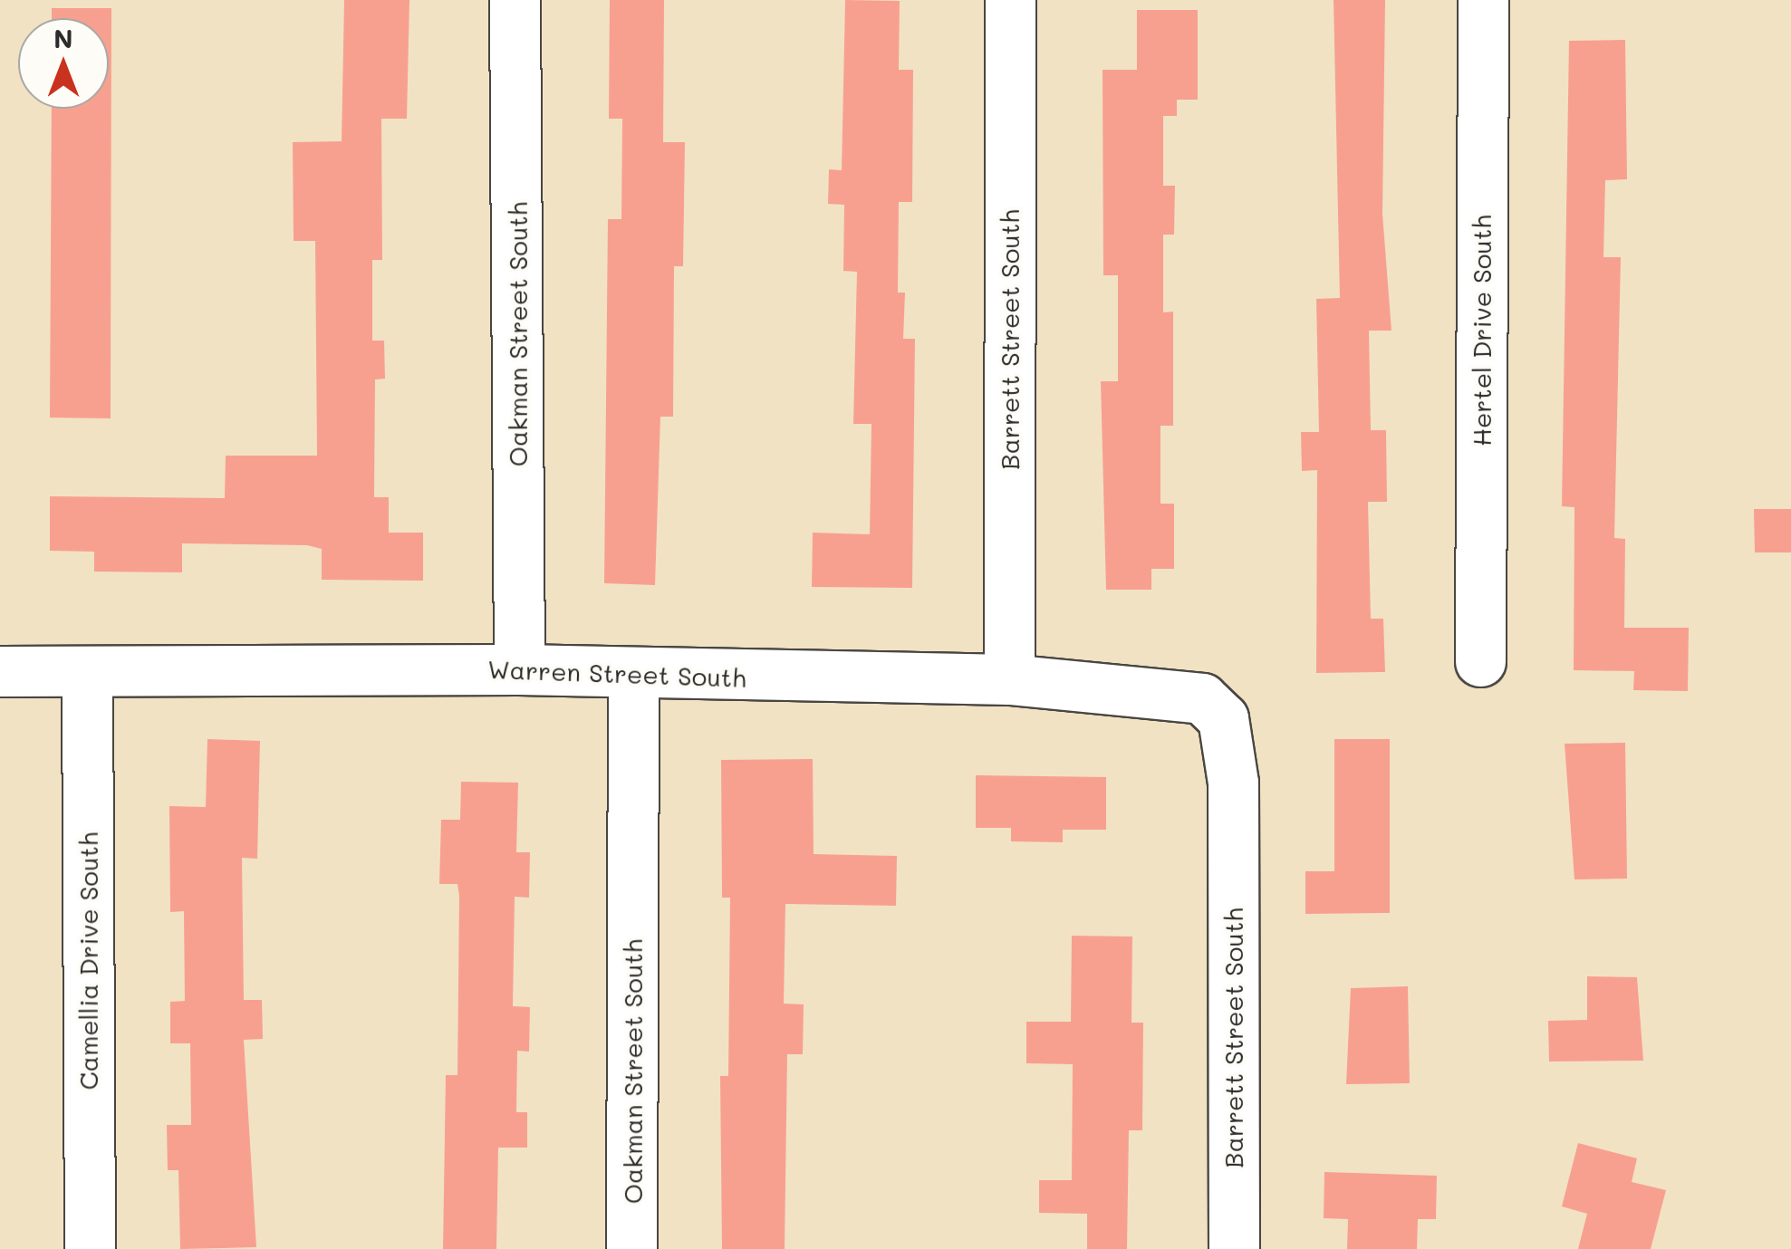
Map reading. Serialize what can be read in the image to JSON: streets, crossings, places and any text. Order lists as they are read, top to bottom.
{
  "streets": {
    "street": [
      "Hertel Drive South",
      "Oakman Street South",
      "Barrett Street South",
      "Warren Street South",
      "Camellia Drive South"
    ]
  },
  "crossings": [
    ["Oakman Street South", "Warren Street South"],
    ["Barrett Street South", "Warren Street South"],
    ["Warren Street South", "Camellia Drive South"]
  ],
  "north": "top"
}
